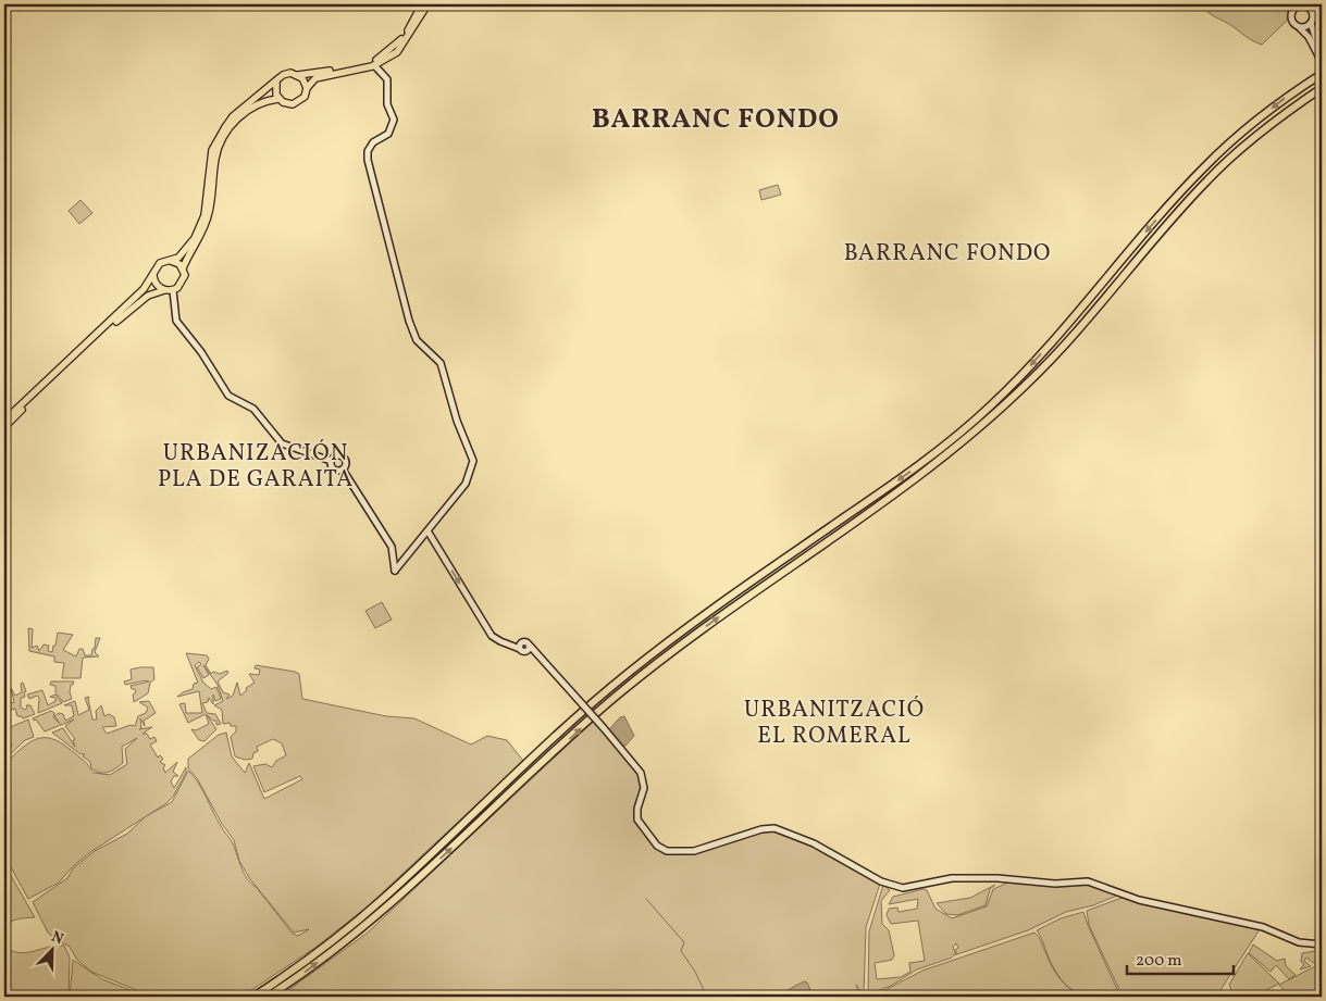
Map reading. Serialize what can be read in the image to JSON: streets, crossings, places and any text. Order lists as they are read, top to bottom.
{
  "districts": [
    "BARRANC FONDO",
    "BARRANC FONDO",
    "URBANIZACIÓN PLA DE GARAITA",
    "URBANITZACIÓ EL ROMERAL"
  ],
  "scale_bar": "200 m",
  "north": "top right"
}
